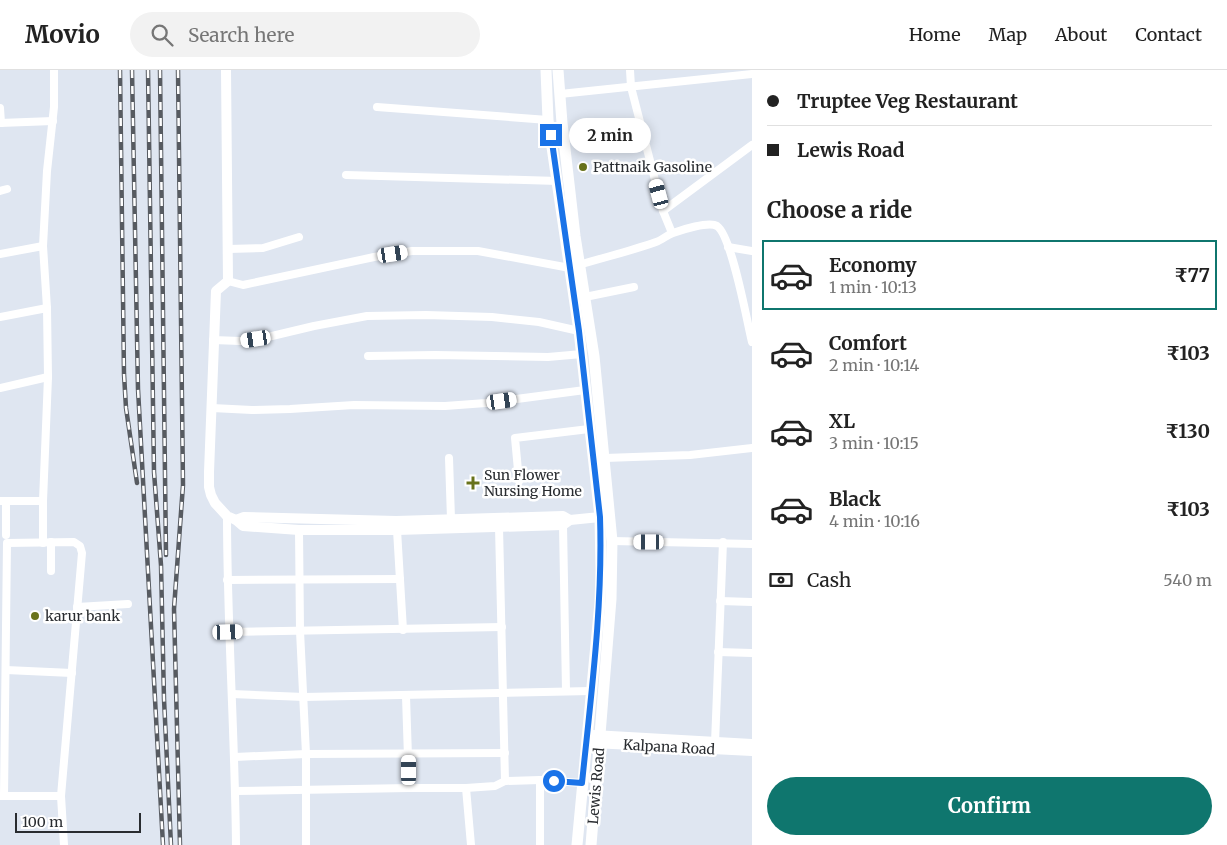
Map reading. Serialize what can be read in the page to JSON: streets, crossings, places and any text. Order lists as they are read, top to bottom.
{
  "streets": {
    "main road": ["Lewis Road"],
    "street": ["Kalpana Road"]
  },
  "crossings": [
    ["Kalpana Road", "Lewis Road"]
  ],
  "places": {
    "other": ["Pattnaik Gasoline", "karur bank"],
    "health": ["Sun Flower Nursing Home"]
  },
  "scale_bar": "100 m",
  "page": {
    "header": "Movio",
    "search": "Search here",
    "nav": [
      "Home",
      "Map",
      "About",
      "Contact"
    ],
    "banner": ["Truptee Veg Restaurant", "Lewis Road"],
    "bubble": "2 min",
    "heading": "Choose a ride",
    "list": [
      {
        "name": "Economy",
        "note": "1 min · 10:13",
        "value": "₹77"
      },
      {
        "name": "Comfort",
        "note": "2 min · 10:14",
        "value": "₹103"
      },
      {
        "name": "XL",
        "note": "3 min · 10:15",
        "value": "₹130"
      },
      {
        "name": "Black",
        "note": "4 min · 10:16",
        "value": "₹103"
      }
    ],
    "pay": ["Cash", "540 m"],
    "buttons": "Confirm",
    "scale": "100 m"
  }
}
